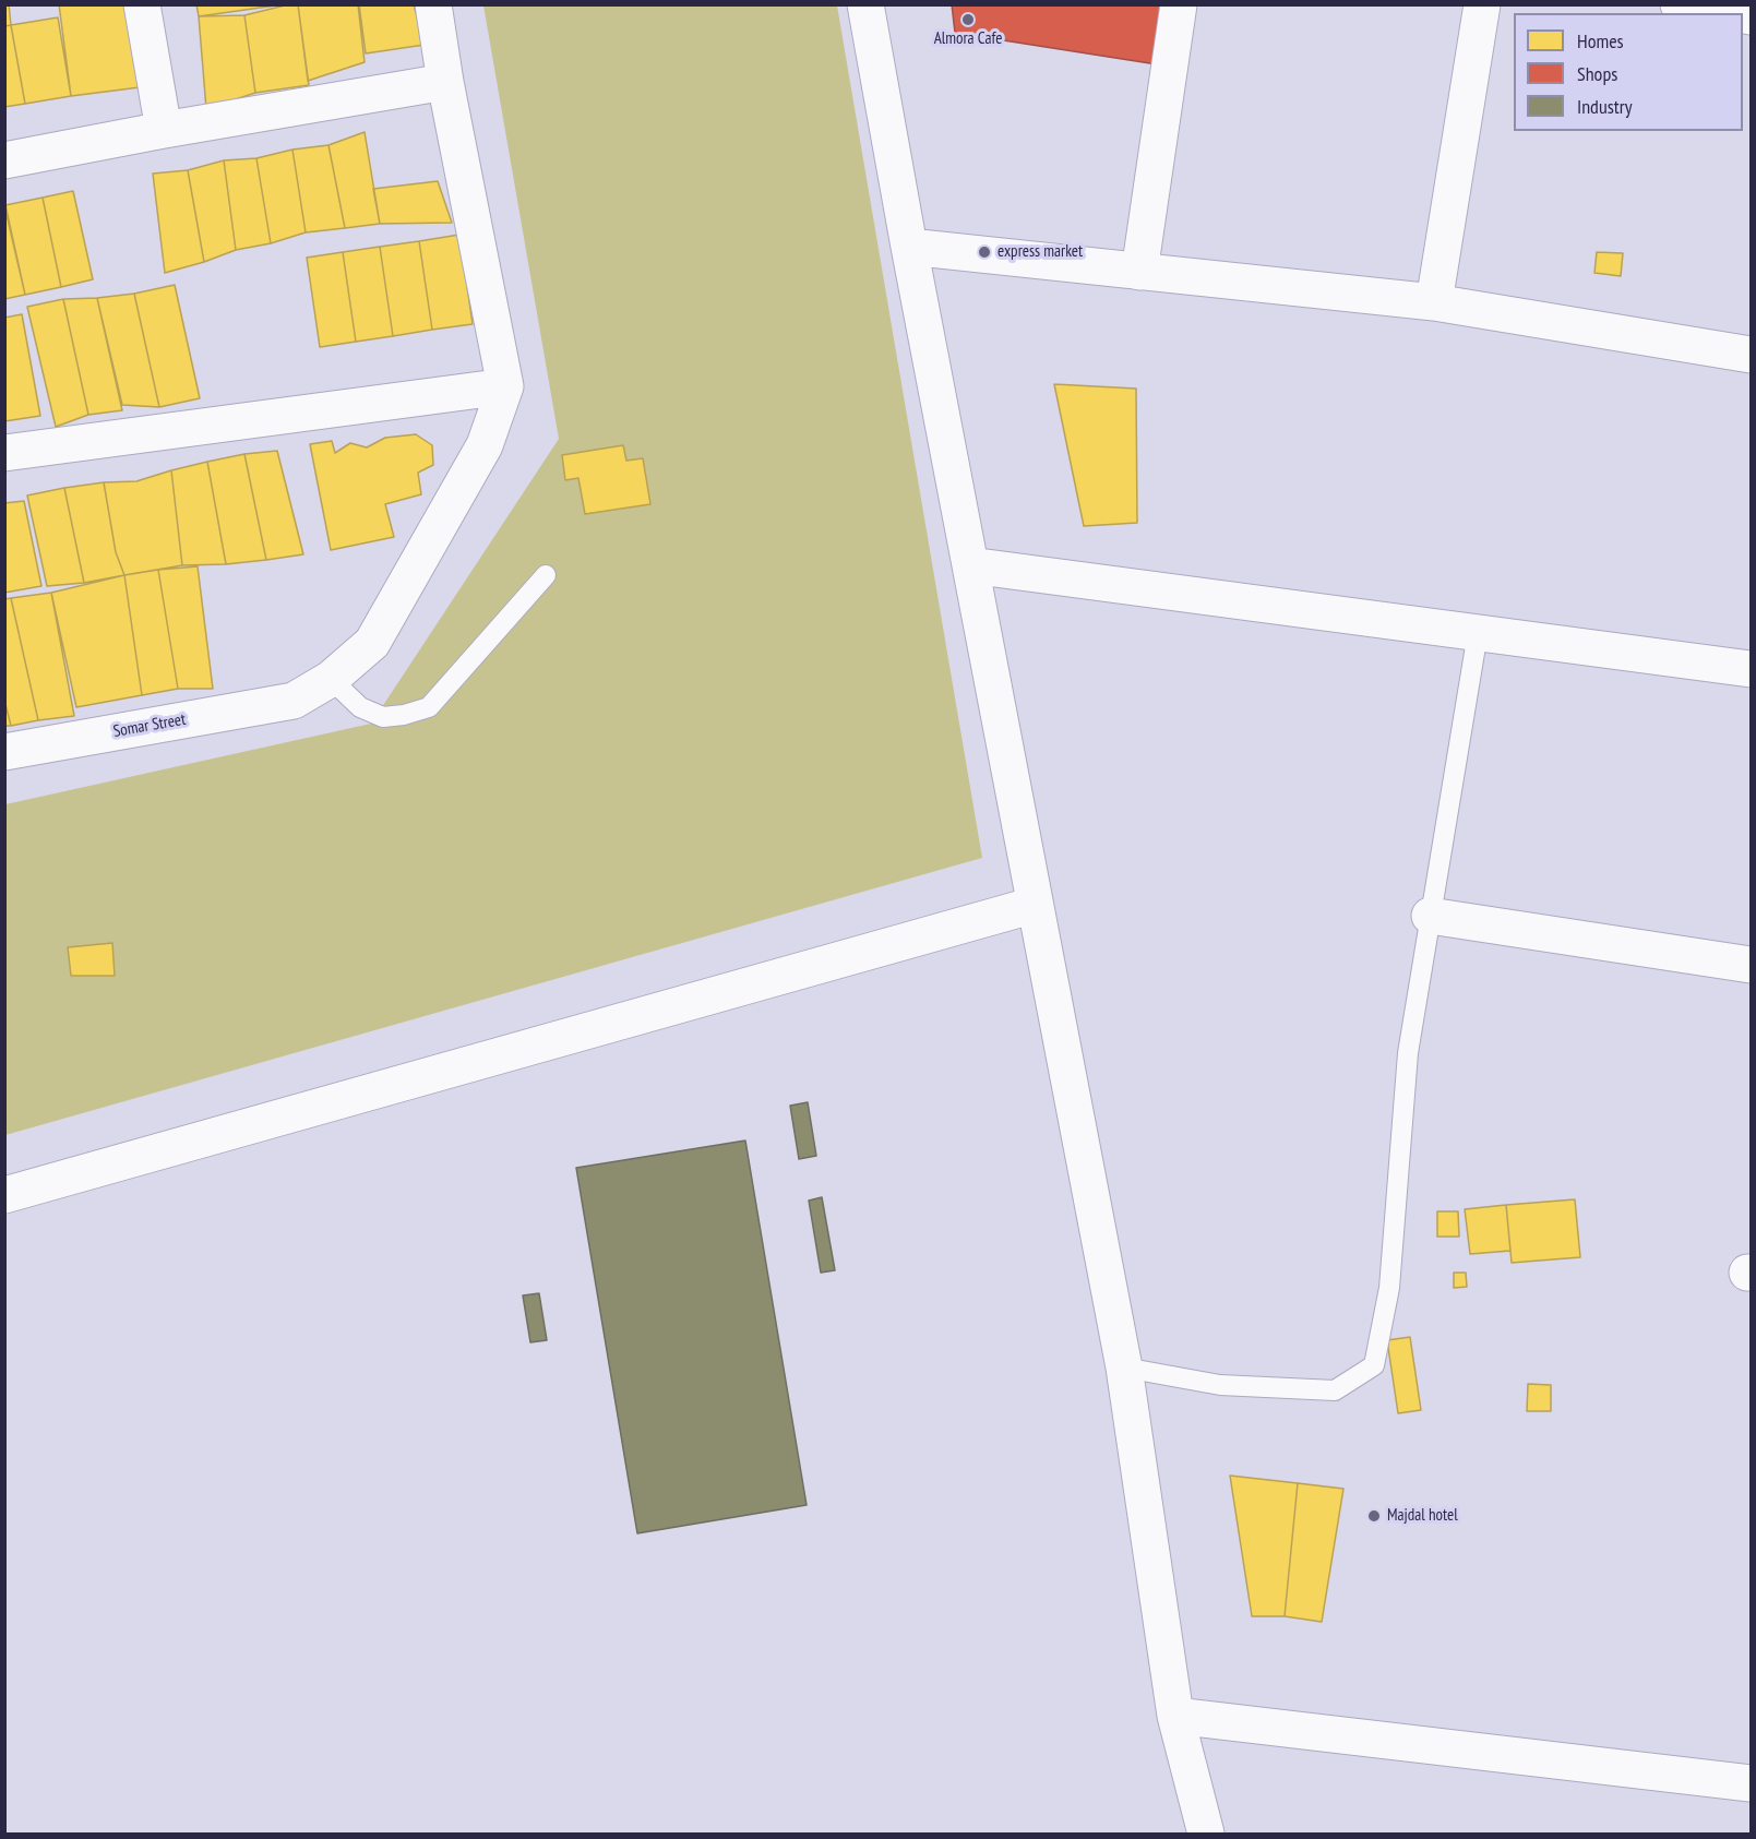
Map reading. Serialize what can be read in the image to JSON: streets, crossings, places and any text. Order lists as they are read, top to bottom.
{
  "streets": {
    "street": ["Somar Street"]
  },
  "places": ["Almora Cafe", "express market", "Majdal hotel"],
  "legend": ["Homes", "Shops", "Industry"]
}
